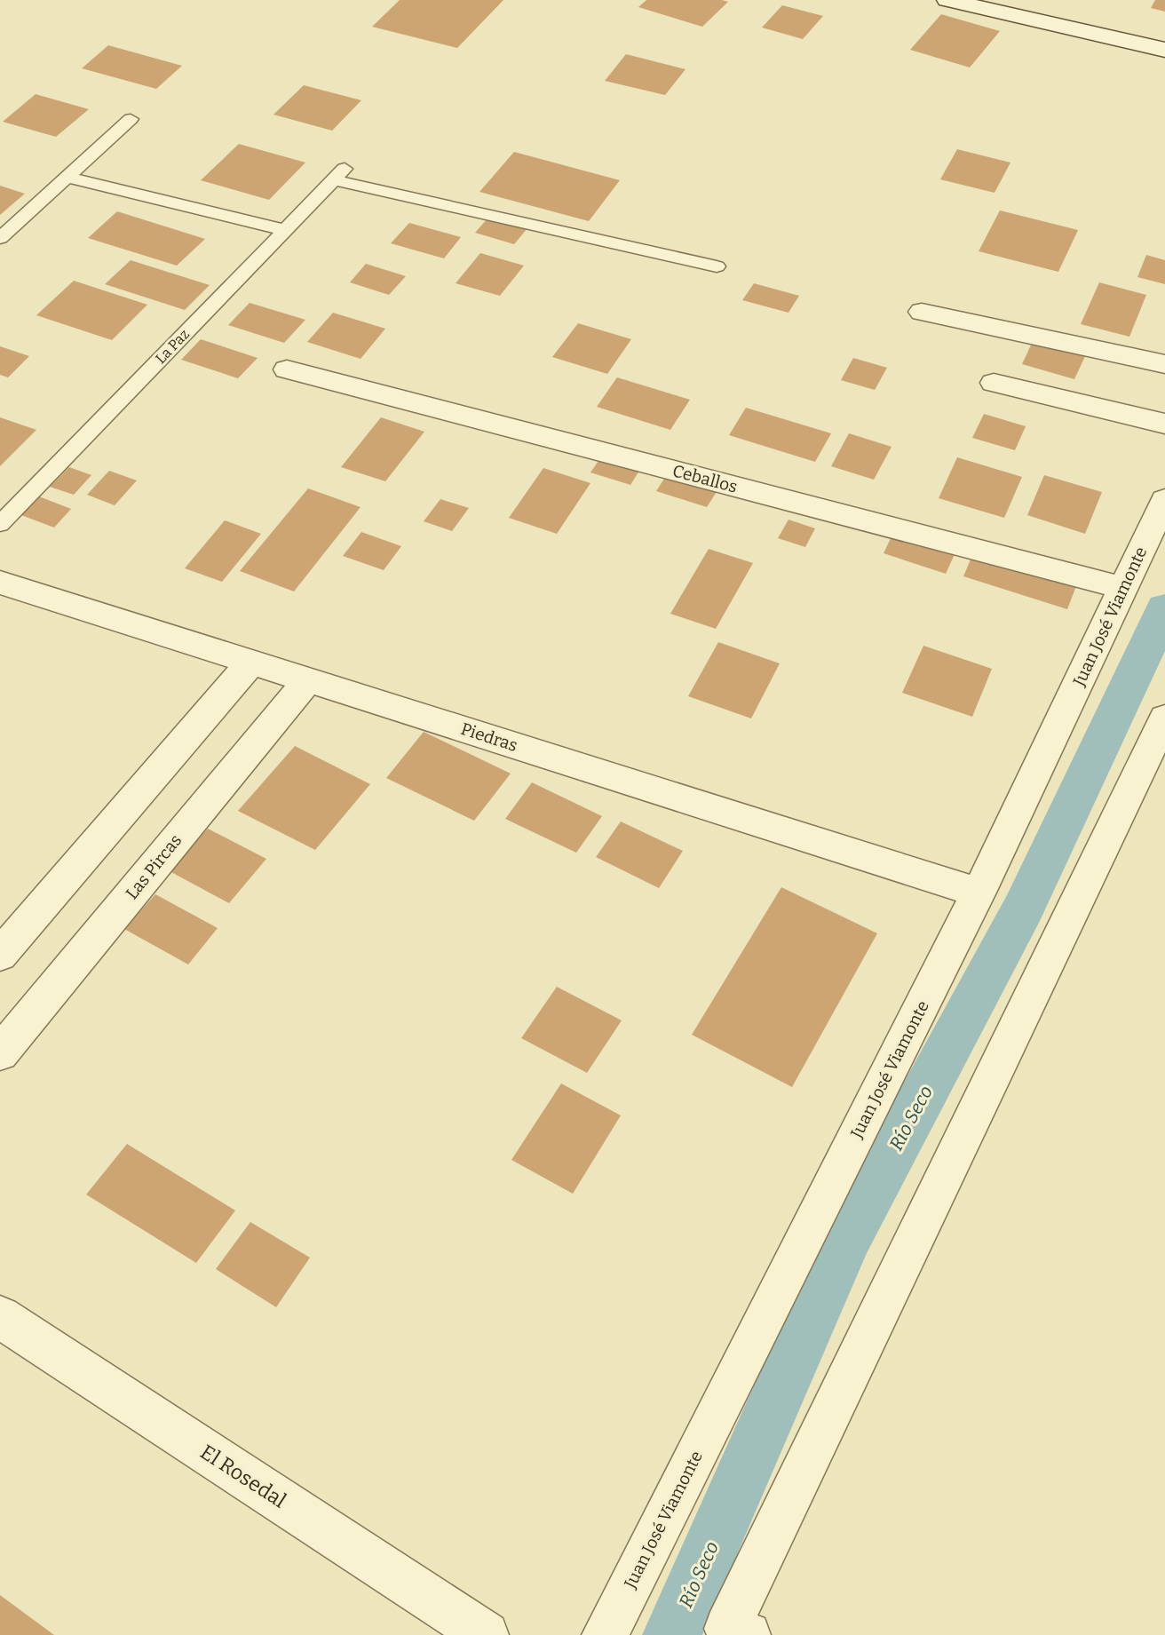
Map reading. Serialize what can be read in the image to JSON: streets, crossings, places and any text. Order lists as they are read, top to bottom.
{
  "streets": {
    "street": [
      "Ceballos",
      "Juan José Viamonte",
      "Piedras",
      "Las Pircas",
      "El Rosedal"
    ],
    "lane": ["La Paz"]
  },
  "crossings": [
    ["Ceballos", "Juan José Viamonte"],
    ["Juan José Viamonte", "Piedras"],
    ["Piedras", "Las Pircas"]
  ],
  "water": ["Río Seco"]
}
